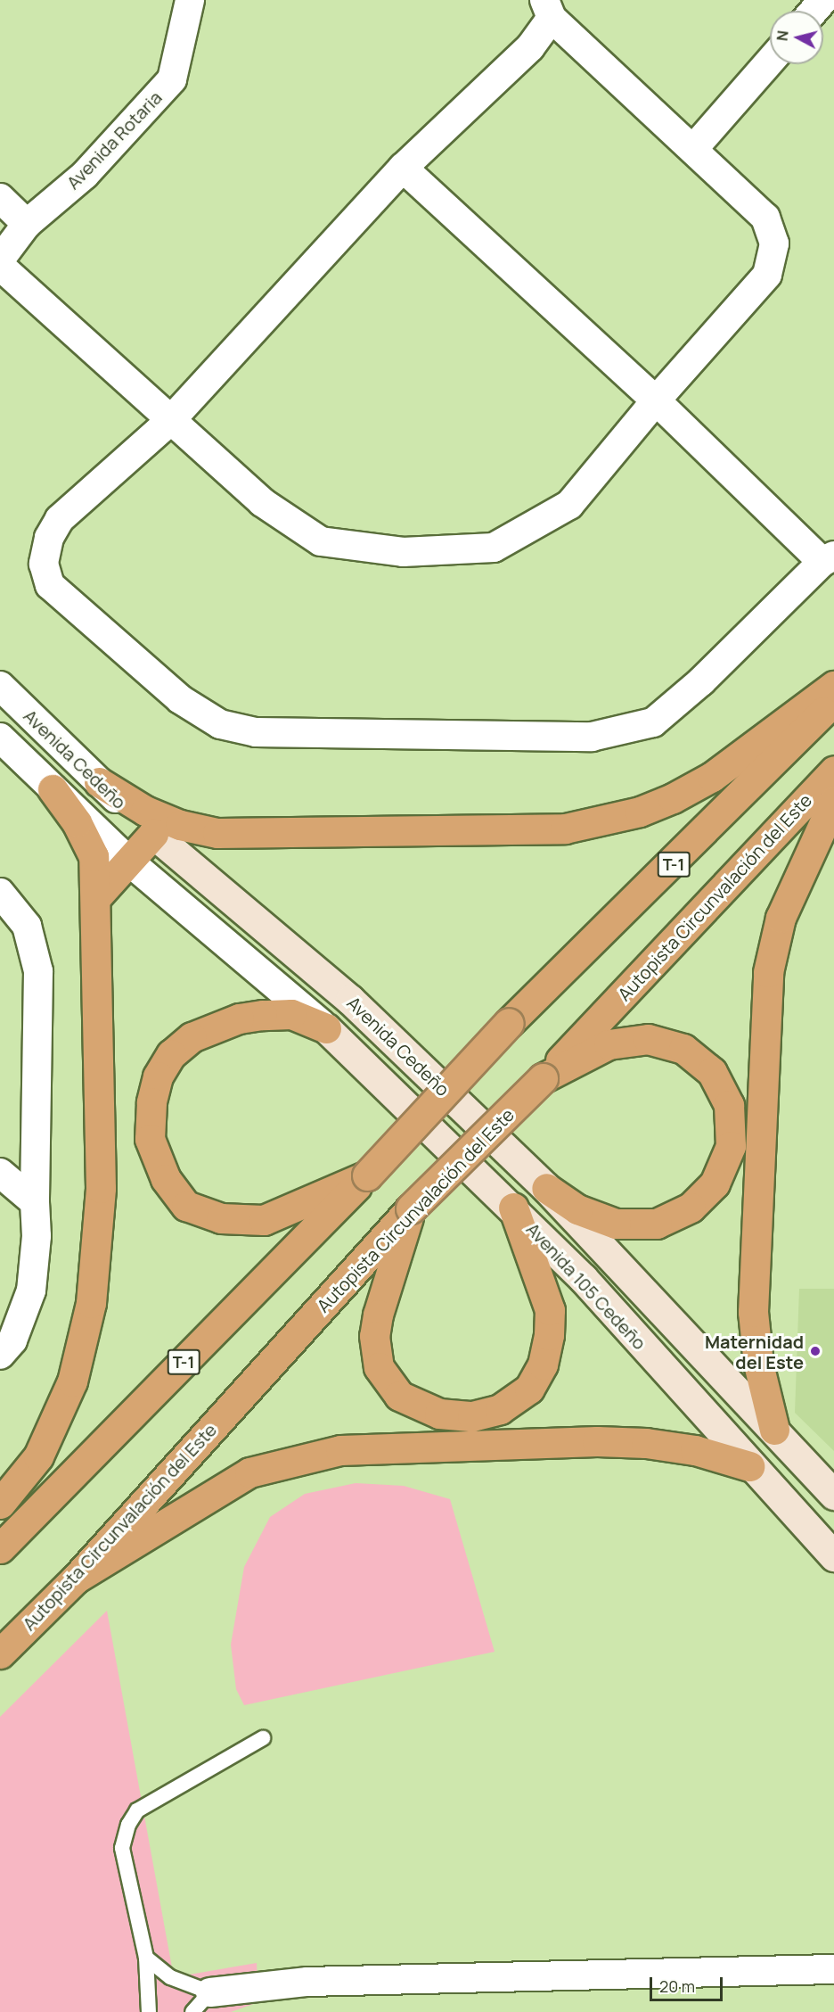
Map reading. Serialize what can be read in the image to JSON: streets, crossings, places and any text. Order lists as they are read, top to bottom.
{
  "streets": {
    "highway": ["T-1", "Autopista Circunvalación del Este"],
    "main road": ["Avenida Cedeño", "Avenida 105 Cedeño"],
    "street": ["Avenida Rotaria"]
  },
  "crossings": [
    ["Avenida Cedeño", "Avenida 105 Cedeño"]
  ],
  "places": ["Maternidad del Este"],
  "scale_bar": "20 m",
  "north": "left"
}
